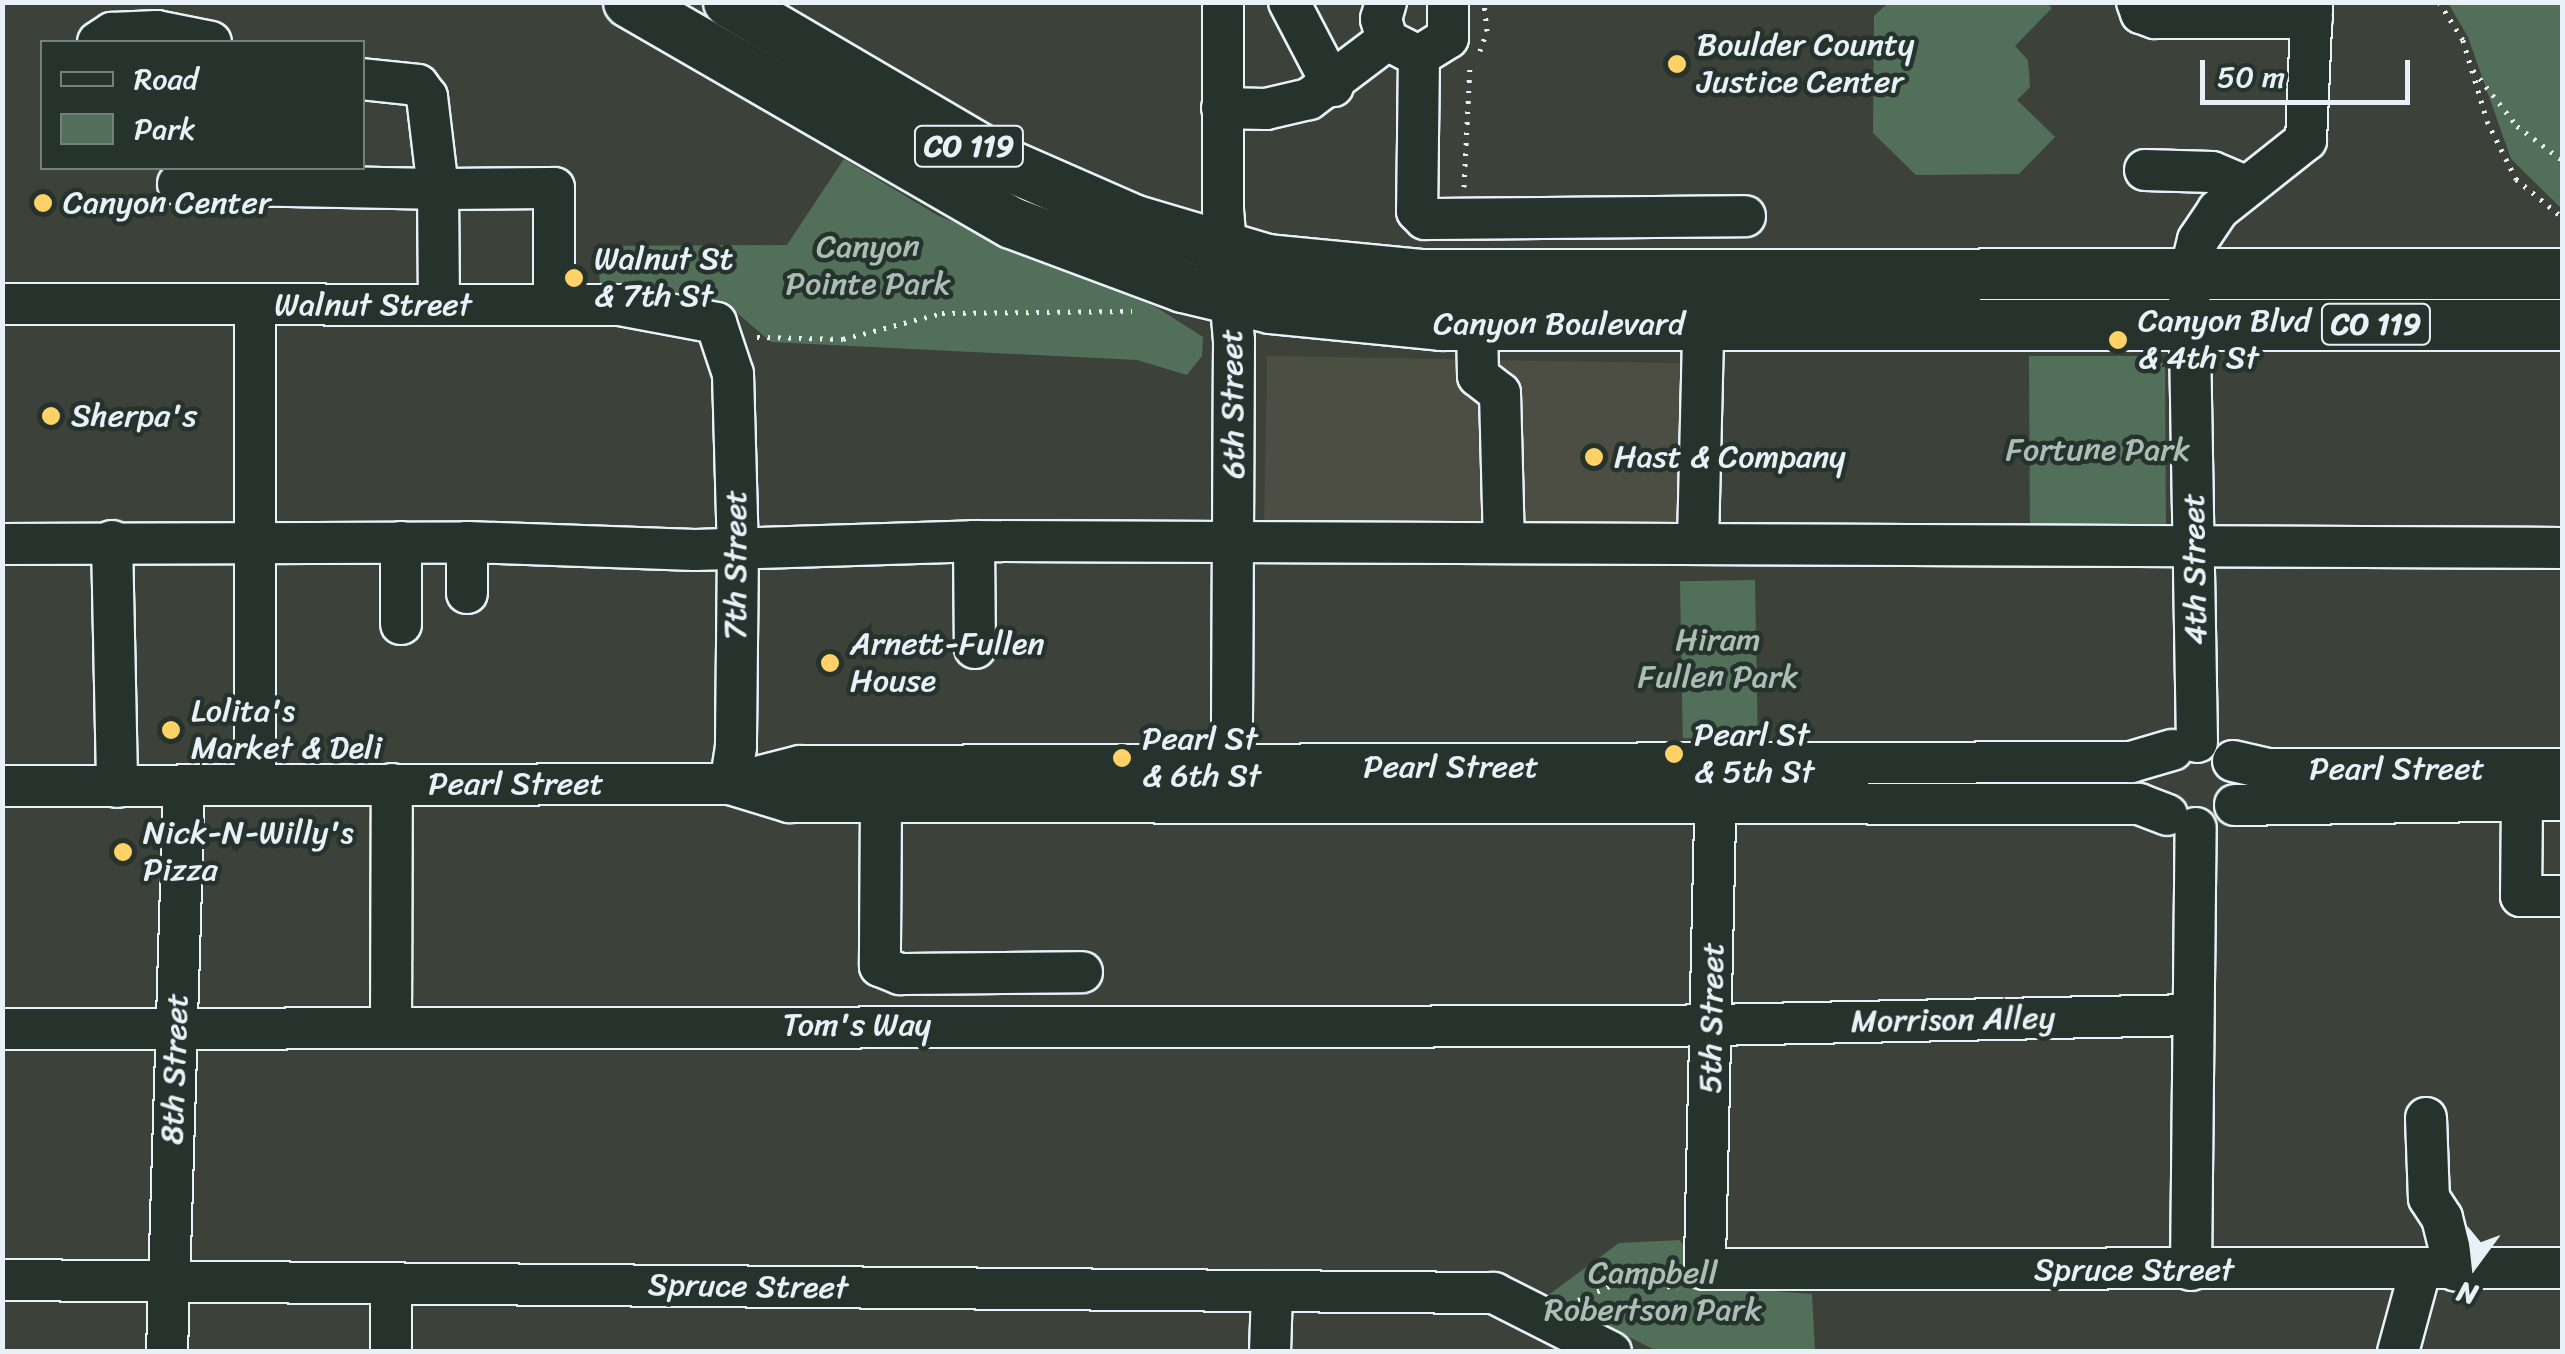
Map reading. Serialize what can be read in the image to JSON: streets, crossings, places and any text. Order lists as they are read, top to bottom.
{
  "streets": {
    "main road": ["CO 119", "Canyon Boulevard"],
    "street": [
      "Walnut Street",
      "6th Street",
      "7th Street",
      "4th Street",
      "Pearl Street",
      "5th Street",
      "Morrison Alley",
      "Tom's Way",
      "8th Street",
      "Spruce Street"
    ]
  },
  "crossings": [
    ["Walnut Street", "7th Street"],
    ["Canyon Boulevard", "6th Street"],
    ["Canyon Boulevard", "4th Street"],
    ["6th Street", "Pearl Street"],
    ["7th Street", "Pearl Street"],
    ["4th Street", "Pearl Street"],
    ["Pearl Street", "5th Street"],
    ["Pearl Street", "8th Street"],
    ["5th Street", "Morrison Alley"],
    ["5th Street", "Tom's Way"],
    ["5th Street", "Spruce Street"],
    ["Morrison Alley", "Tom's Way"],
    ["Tom's Way", "8th Street"],
    ["8th Street", "Spruce Street"]
  ],
  "parks": [
    "Canyon Pointe Park",
    "Fortune Park",
    "Hiram Fullen Park",
    "Campbell Robertson Park"
  ],
  "places": [
    "Boulder County Justice Center",
    "Canyon Center",
    "Walnut St & 7th St",
    "Canyon Blvd & 4th St",
    "Sherpa's",
    "Hast & Company",
    "Arnett-Fullen House",
    "Lolita's Market & Deli",
    "Pearl St & 5th St",
    "Pearl St & 6th St",
    "Nick-N-Willy's Pizza"
  ],
  "legend": ["Road", "Park"],
  "scale_bar": "50 m",
  "north": "bottom"
}
